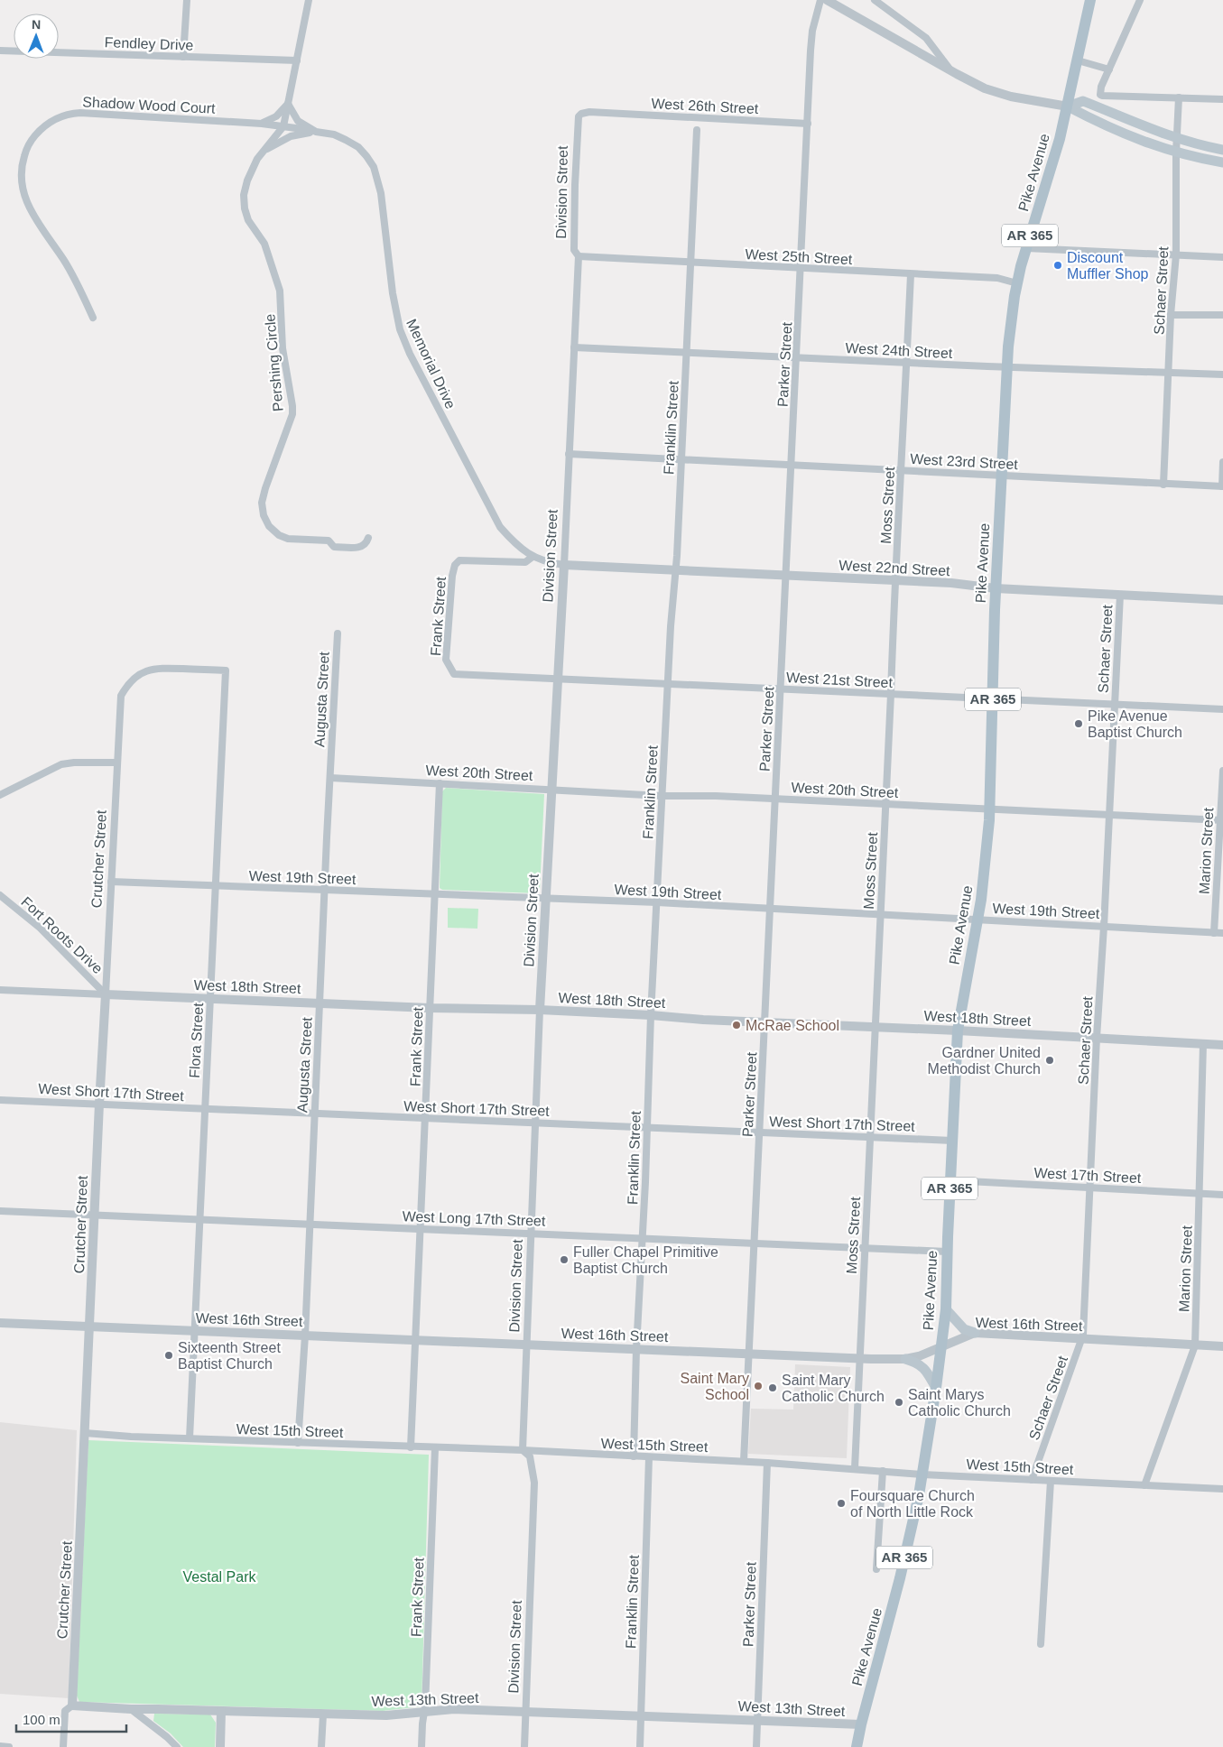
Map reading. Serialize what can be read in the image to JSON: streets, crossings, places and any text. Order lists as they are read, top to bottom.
{
  "streets": {
    "main road": ["Pike Avenue", "AR 365"],
    "street": [
      "Fendley Drive",
      "Shadow Wood Court",
      "West 26th Street",
      "Division Street",
      "West 25th Street",
      "Schaer Street",
      "West 24th Street",
      "Pershing Circle",
      "Memorial Drive",
      "Parker Street",
      "Franklin Street",
      "West 23rd Street",
      "Moss Street",
      "West 22nd Street",
      "Frank Street",
      "West 21st Street",
      "Augusta Street",
      "West 20th Street",
      "Marion Street",
      "Crutcher Street",
      "West 19th Street",
      "Fort Roots Drive",
      "West 18th Street",
      "Flora Street",
      "West Short 17th Street",
      "West 17th Street",
      "West Long 17th Street",
      "West 16th Street",
      "West 15th Street",
      "West 13th Street"
    ]
  },
  "crossings": [
    ["Shadow Wood Court", "Pershing Circle"],
    ["West 26th Street", "Division Street"],
    ["West 26th Street", "Parker Street"],
    ["Pike Avenue", "AR 365"],
    ["Pike Avenue", "West 25th Street"],
    ["Pike Avenue", "West 24th Street"],
    ["Pike Avenue", "West 23rd Street"],
    ["Pike Avenue", "West 22nd Street"],
    ["Pike Avenue", "West 21st Street"],
    ["Pike Avenue", "West 20th Street"],
    ["Pike Avenue", "West 19th Street"],
    ["Pike Avenue", "West 18th Street"],
    ["Pike Avenue", "West Short 17th Street"],
    ["Pike Avenue", "West 17th Street"],
    ["Pike Avenue", "West Long 17th Street"],
    ["Pike Avenue", "West 16th Street"],
    ["Pike Avenue", "West 15th Street"],
    ["Pike Avenue", "West 13th Street"],
    ["Division Street", "West 25th Street"],
    ["Division Street", "West 24th Street"],
    ["Division Street", "Memorial Drive"],
    ["Division Street", "West 23rd Street"],
    ["Division Street", "West 22nd Street"],
    ["Division Street", "West 21st Street"],
    ["Division Street", "West 20th Street"],
    ["Division Street", "West 19th Street"],
    ["Division Street", "West 18th Street"],
    ["Division Street", "West Short 17th Street"],
    ["Division Street", "West Long 17th Street"],
    ["Division Street", "West 16th Street"],
    ["Division Street", "West 15th Street"],
    ["Division Street", "West 13th Street"],
    ["West 25th Street", "Parker Street"],
    ["West 25th Street", "Franklin Street"],
    ["West 25th Street", "Moss Street"],
    ["Schaer Street", "West 24th Street"],
    ["Schaer Street", "West 23rd Street"],
    ["Schaer Street", "West 22nd Street"],
    ["Schaer Street", "West 21st Street"],
    ["Schaer Street", "West 20th Street"],
    ["Schaer Street", "West 19th Street"],
    ["Schaer Street", "West 18th Street"],
    ["Schaer Street", "West 17th Street"],
    ["Schaer Street", "West 16th Street"],
    ["Schaer Street", "West 15th Street"],
    ["West 24th Street", "Parker Street"],
    ["West 24th Street", "Franklin Street"],
    ["West 24th Street", "Moss Street"],
    ["Pershing Circle", "Memorial Drive"],
    ["Memorial Drive", "West 22nd Street"],
    ["Memorial Drive", "Frank Street"],
    ["Parker Street", "West 23rd Street"],
    ["Parker Street", "West 22nd Street"],
    ["Parker Street", "West 21st Street"],
    ["Parker Street", "West 20th Street"],
    ["Parker Street", "West 19th Street"],
    ["Parker Street", "West 18th Street"],
    ["Parker Street", "West Short 17th Street"],
    ["Parker Street", "West Long 17th Street"],
    ["Parker Street", "West 16th Street"],
    ["Parker Street", "West 15th Street"],
    ["Parker Street", "West 13th Street"],
    ["Franklin Street", "West 23rd Street"],
    ["Franklin Street", "West 22nd Street"],
    ["Franklin Street", "West 21st Street"],
    ["Franklin Street", "West 20th Street"],
    ["Franklin Street", "West 19th Street"],
    ["Franklin Street", "West 18th Street"],
    ["Franklin Street", "West Short 17th Street"],
    ["Franklin Street", "West Long 17th Street"],
    ["Franklin Street", "West 16th Street"],
    ["Franklin Street", "West 15th Street"],
    ["Franklin Street", "West 13th Street"],
    ["West 23rd Street", "Moss Street"],
    ["Moss Street", "West 22nd Street"],
    ["Moss Street", "West 21st Street"],
    ["Moss Street", "West 20th Street"],
    ["Moss Street", "West 19th Street"],
    ["Moss Street", "West 18th Street"],
    ["Moss Street", "West Short 17th Street"],
    ["Moss Street", "West Long 17th Street"],
    ["Moss Street", "West 16th Street"],
    ["Moss Street", "West 15th Street"],
    ["Frank Street", "West 21st Street"],
    ["Frank Street", "West 20th Street"],
    ["Frank Street", "West 19th Street"],
    ["Frank Street", "West 18th Street"],
    ["Frank Street", "West Short 17th Street"],
    ["Frank Street", "West Long 17th Street"],
    ["Frank Street", "West 16th Street"],
    ["Frank Street", "West 15th Street"],
    ["Frank Street", "West 13th Street"],
    ["Augusta Street", "West 20th Street"],
    ["Augusta Street", "West 19th Street"],
    ["Augusta Street", "West 18th Street"],
    ["Augusta Street", "West Short 17th Street"],
    ["Augusta Street", "West Long 17th Street"],
    ["Augusta Street", "West 16th Street"],
    ["Augusta Street", "West 15th Street"],
    ["West 20th Street", "Marion Street"],
    ["Marion Street", "West 19th Street"],
    ["Marion Street", "West 18th Street"],
    ["Marion Street", "West 17th Street"],
    ["Marion Street", "West 16th Street"],
    ["Marion Street", "West 15th Street"],
    ["Crutcher Street", "West 19th Street"],
    ["Crutcher Street", "Fort Roots Drive"],
    ["Crutcher Street", "West 18th Street"],
    ["Crutcher Street", "Flora Street"],
    ["Crutcher Street", "West Short 17th Street"],
    ["Crutcher Street", "West Long 17th Street"],
    ["Crutcher Street", "West 16th Street"],
    ["Crutcher Street", "West 15th Street"],
    ["Crutcher Street", "West 13th Street"],
    ["West 19th Street", "Flora Street"],
    ["Fort Roots Drive", "West 18th Street"],
    ["West 18th Street", "Flora Street"],
    ["Flora Street", "West Short 17th Street"],
    ["Flora Street", "West Long 17th Street"],
    ["Flora Street", "West 16th Street"],
    ["Flora Street", "West 15th Street"]
  ],
  "parks": ["Vestal Park"],
  "places": [
    "Discount Muffler Shop",
    "Pike Avenue Baptist Church",
    "McRae School",
    "Gardner United Methodist Church",
    "Fuller Chapel Primitive Baptist Church",
    "Sixteenth Street Baptist Church",
    "Saint Mary School",
    "Saint Mary Catholic Church",
    "Saint Marys Catholic Church",
    "Foursquare Church of North Little Rock"
  ],
  "scale_bar": "100 m",
  "north": "top"
}
